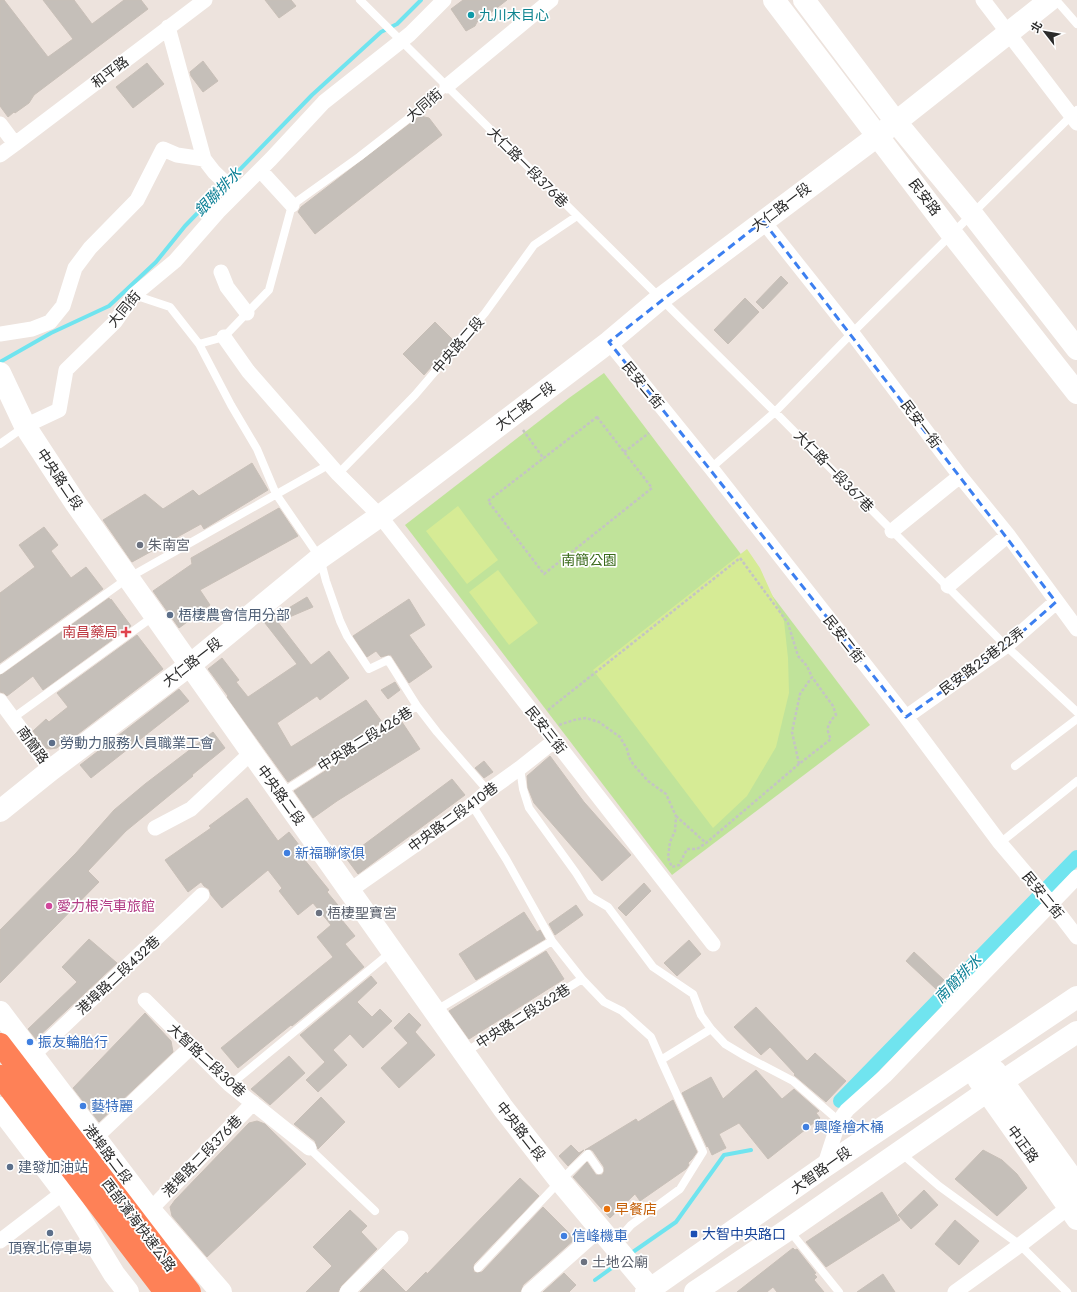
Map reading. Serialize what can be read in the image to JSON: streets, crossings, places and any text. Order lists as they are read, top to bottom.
{
  "streets": {
    "highway": ["西部濱海快速公路"],
    "street": [
      "和平路",
      "大同街",
      "民安路",
      "大仁路一段",
      "中央路二段",
      "民安二街",
      "民安一街",
      "民安路25巷22弄",
      "民安三街",
      "南簡路",
      "中央路二段410巷",
      "港埠路二段432巷",
      "大智路二段30巷",
      "中正路",
      "港埠路二段",
      "港埠路二段376巷",
      "大智路一段"
    ],
    "lane": [
      "大仁路一段376巷",
      "大仁路一段367巷",
      "中央路二段426巷",
      "中央路二段362巷"
    ]
  },
  "crossings": [
    ["大同街", "大仁路一段376巷"],
    ["大同街", "中央路二段"],
    ["大仁路一段376巷", "大仁路一段"],
    ["大仁路一段376巷", "中央路二段"],
    ["大仁路一段376巷", "大仁路一段367巷"],
    ["民安路", "大仁路一段"],
    ["大仁路一段", "中央路二段"],
    ["大仁路一段", "民安二街"],
    ["大仁路一段", "民安一街"],
    ["大仁路一段", "大仁路一段367巷"],
    ["大仁路一段", "民安三街"],
    ["大仁路一段", "南簡路"],
    ["中央路二段", "中央路二段426巷"],
    ["中央路二段", "中央路二段410巷"],
    ["中央路二段", "中央路二段362巷"],
    ["中央路二段", "大智路一段"],
    ["民安二街", "民安路25巷22弄"],
    ["民安一街", "民安路25巷22弄"],
    ["大仁路一段367巷", "民安路25巷22弄"],
    ["民安三街", "中央路二段410巷"],
    ["中央路二段426巷", "中央路二段410巷"],
    ["港埠路二段432巷", "港埠路二段"],
    ["大智路二段30巷", "港埠路二段376巷"],
    ["中正路", "大智路一段"],
    ["港埠路二段", "港埠路二段376巷"]
  ],
  "water": ["銀聯排水", "南簡排水"],
  "parks": ["南簡公園"],
  "places": {
    "other": [
      "九川木目心",
      "朱南宮",
      "梧棲農會信用分部",
      "勞動力服務人員職業工會",
      "新福聯傢俱",
      "愛力根汽車旅館",
      "梧棲聖寶宮",
      "振友輪胎行",
      "藝特麗",
      "興隆檜木桶",
      "建發加油站",
      "早餐店",
      "頂寮北停車場",
      "信峰機車",
      "土地公廟"
    ],
    "health": ["南昌藥局"],
    "transit": ["大智中央路口"]
  },
  "north": "top left"
}
